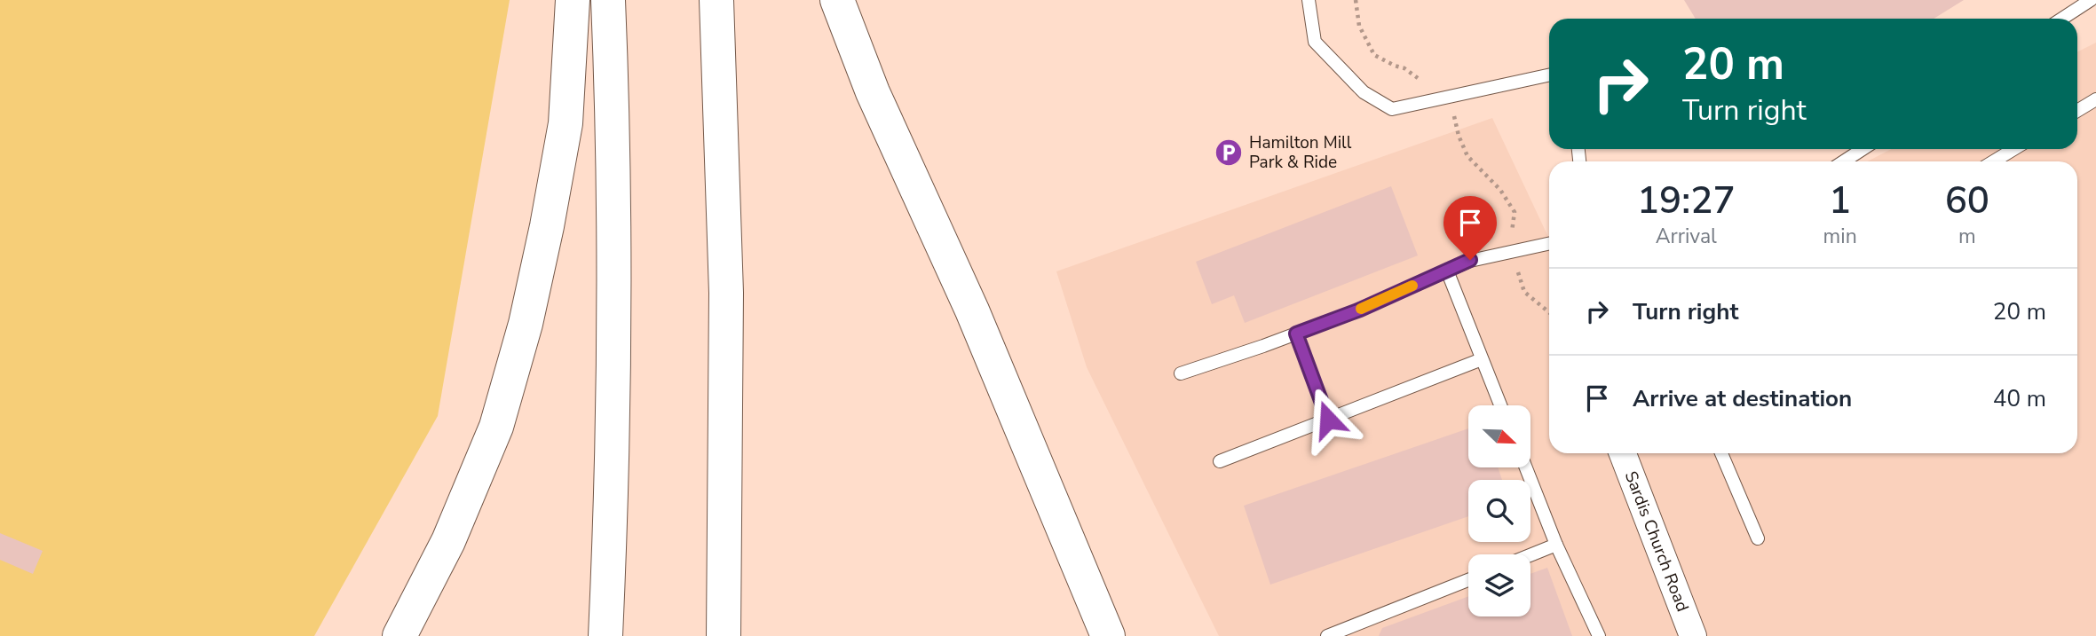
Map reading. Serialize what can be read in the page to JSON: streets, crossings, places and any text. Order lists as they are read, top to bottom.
{
  "streets": {
    "street": ["Sardis Church Road"]
  },
  "places": {
    "parking": ["Hamilton Mill Park & Ride"]
  },
  "north": "bottom right",
  "page": {
    "turn": ["20 m", "Turn right"],
    "eta": [
      "19:27",
      "Arrival",
      "1",
      "min",
      "60",
      "m"
    ],
    "list": [
      {
        "name": "Turn right",
        "value": "20 m"
      },
      {
        "name": "Arrive at destination",
        "value": "40 m"
      }
    ]
  }
}
